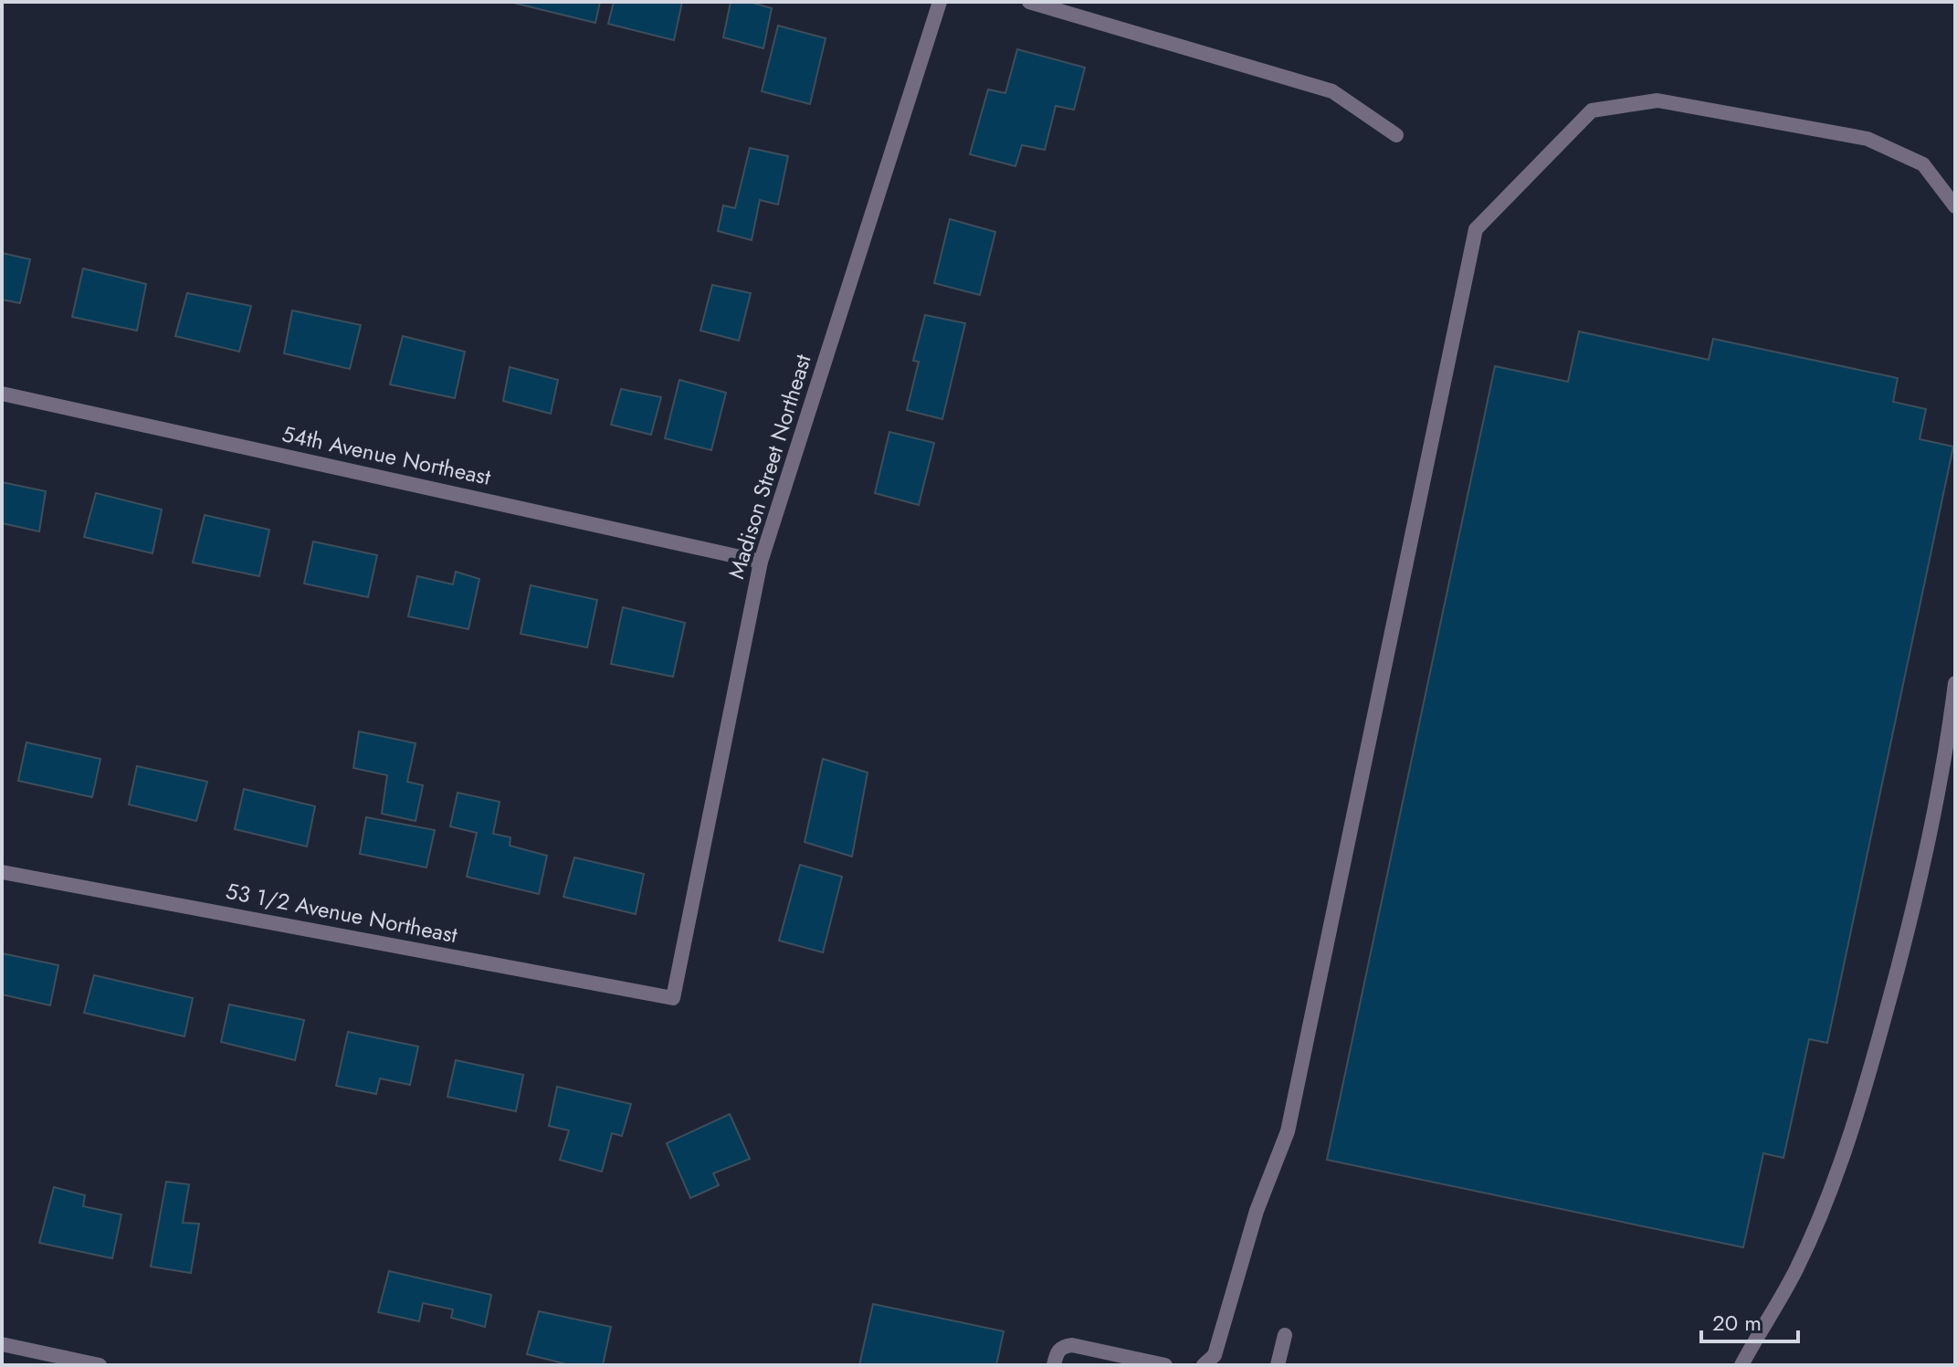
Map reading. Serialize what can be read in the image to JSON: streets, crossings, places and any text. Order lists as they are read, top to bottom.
{
  "streets": {
    "street": ["54th Avenue Northeast", "Madison Street Northeast", "53 1/2 Avenue Northeast"]
  },
  "crossings": [
    ["54th Avenue Northeast", "Madison Street Northeast"],
    ["Madison Street Northeast", "53 1/2 Avenue Northeast"]
  ],
  "scale_bar": "20 m"
}
